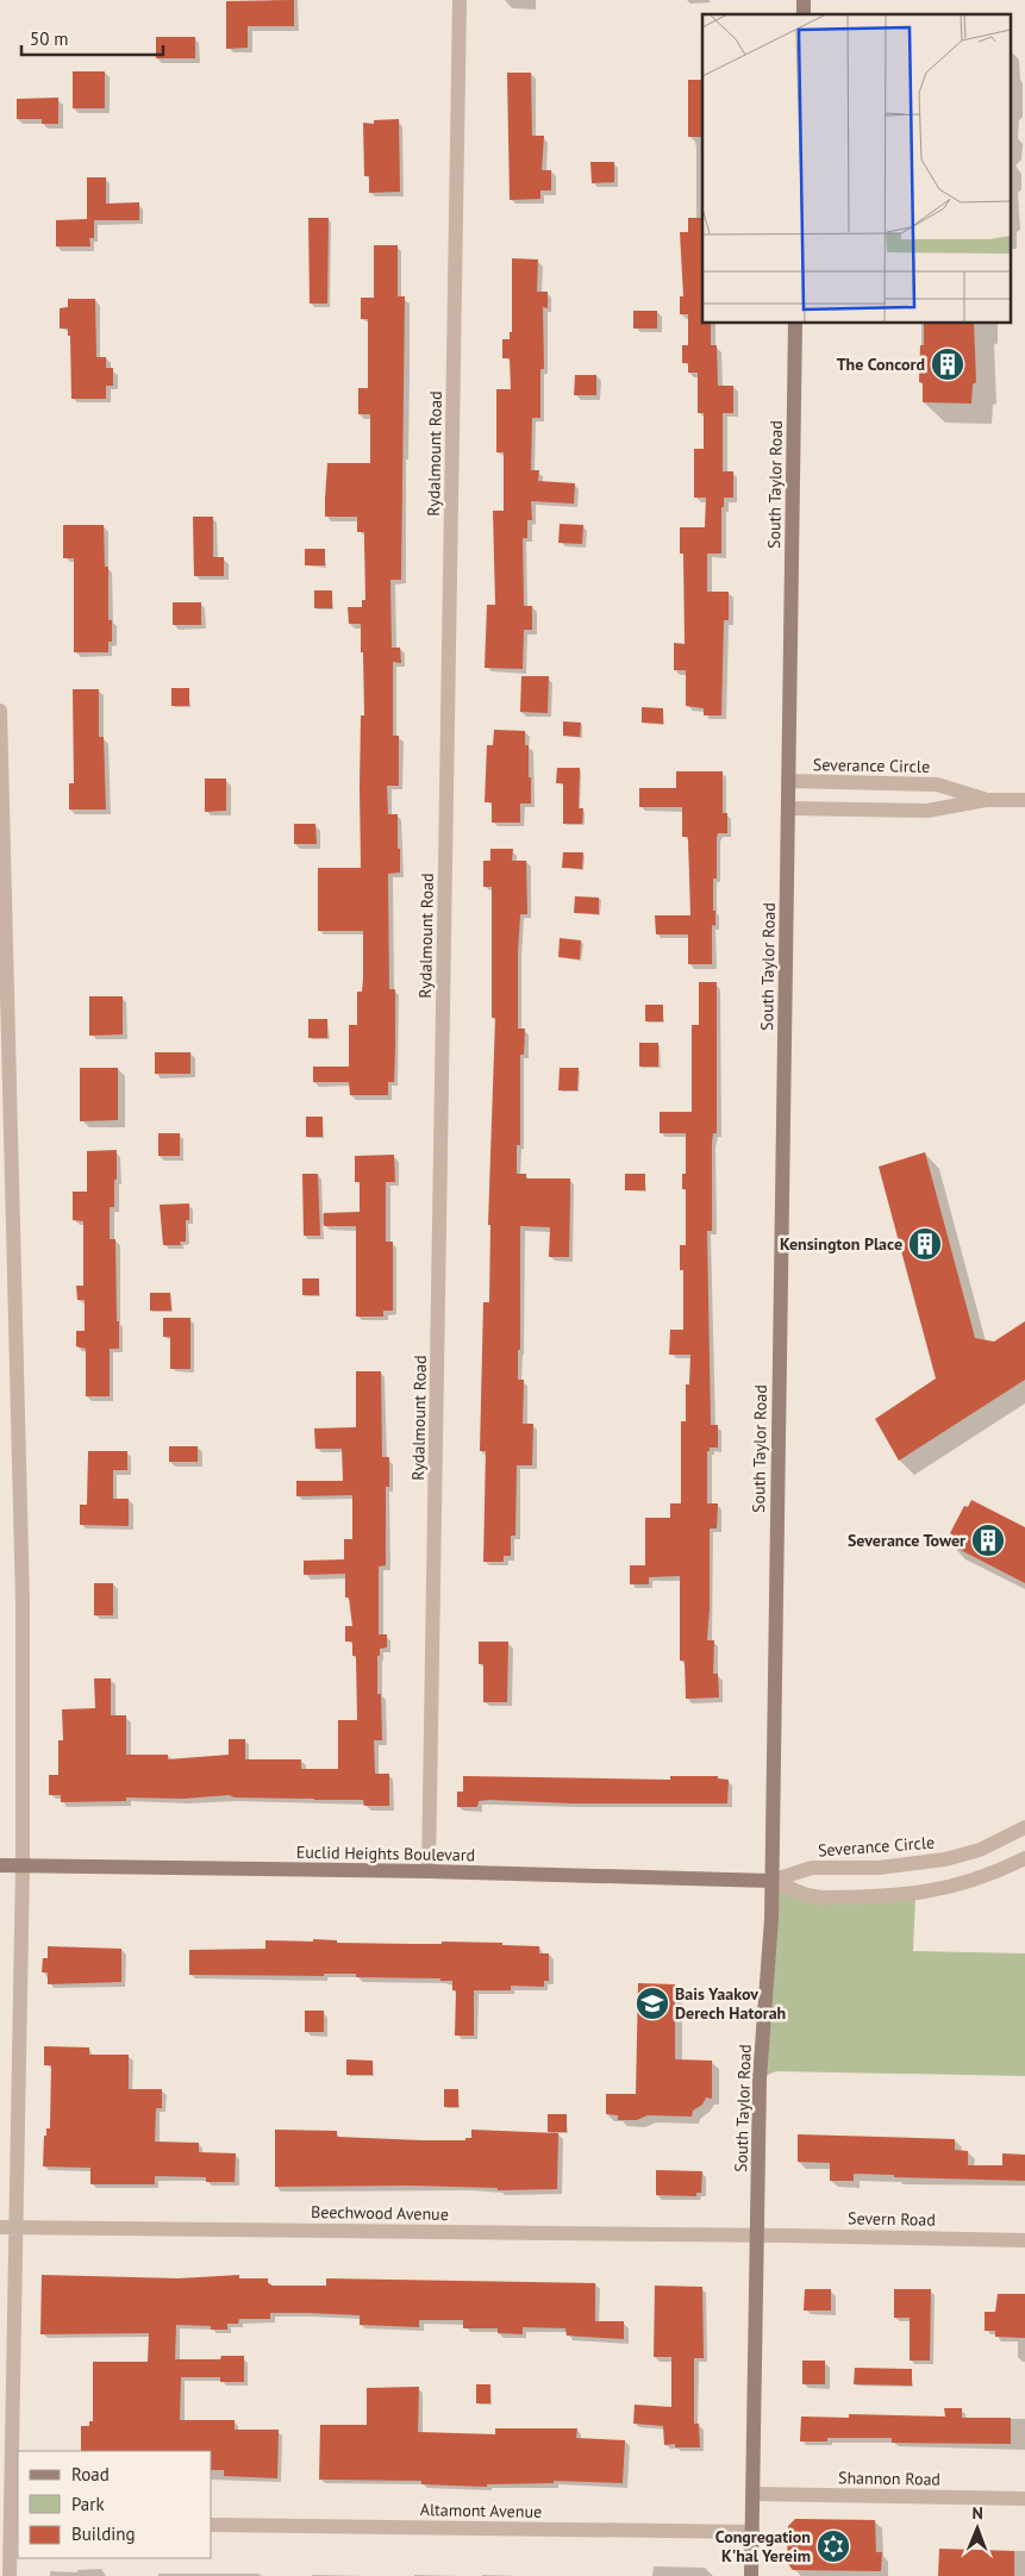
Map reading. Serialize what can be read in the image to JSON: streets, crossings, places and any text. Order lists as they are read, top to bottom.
{
  "streets": {
    "main road": ["South Taylor Road", "Euclid Heights Boulevard"],
    "street": [
      "Rydalmount Road",
      "Severance Circle",
      "Beechwood Avenue",
      "Severn Road",
      "Shannon Road",
      "Altamont Avenue"
    ]
  },
  "crossings": [
    ["Rydalmount Road", "Euclid Heights Boulevard"],
    ["South Taylor Road", "Severance Circle"],
    ["South Taylor Road", "Euclid Heights Boulevard"],
    ["South Taylor Road", "Beechwood Avenue"],
    ["South Taylor Road", "Severn Road"],
    ["South Taylor Road", "Shannon Road"],
    ["South Taylor Road", "Altamont Avenue"],
    ["Severance Circle", "Euclid Heights Boulevard"],
    ["Beechwood Avenue", "Severn Road"]
  ],
  "places": {
    "building": ["The Concord", "Kensington Place", "Severance Tower"],
    "school or university": ["Bais Yaakov Derech Hatorah"],
    "synagogue": ["Congregation K'hal Yereim"]
  },
  "legend": ["Road", "Park", "Building"],
  "scale_bar": "50 m",
  "north": "top"
}
